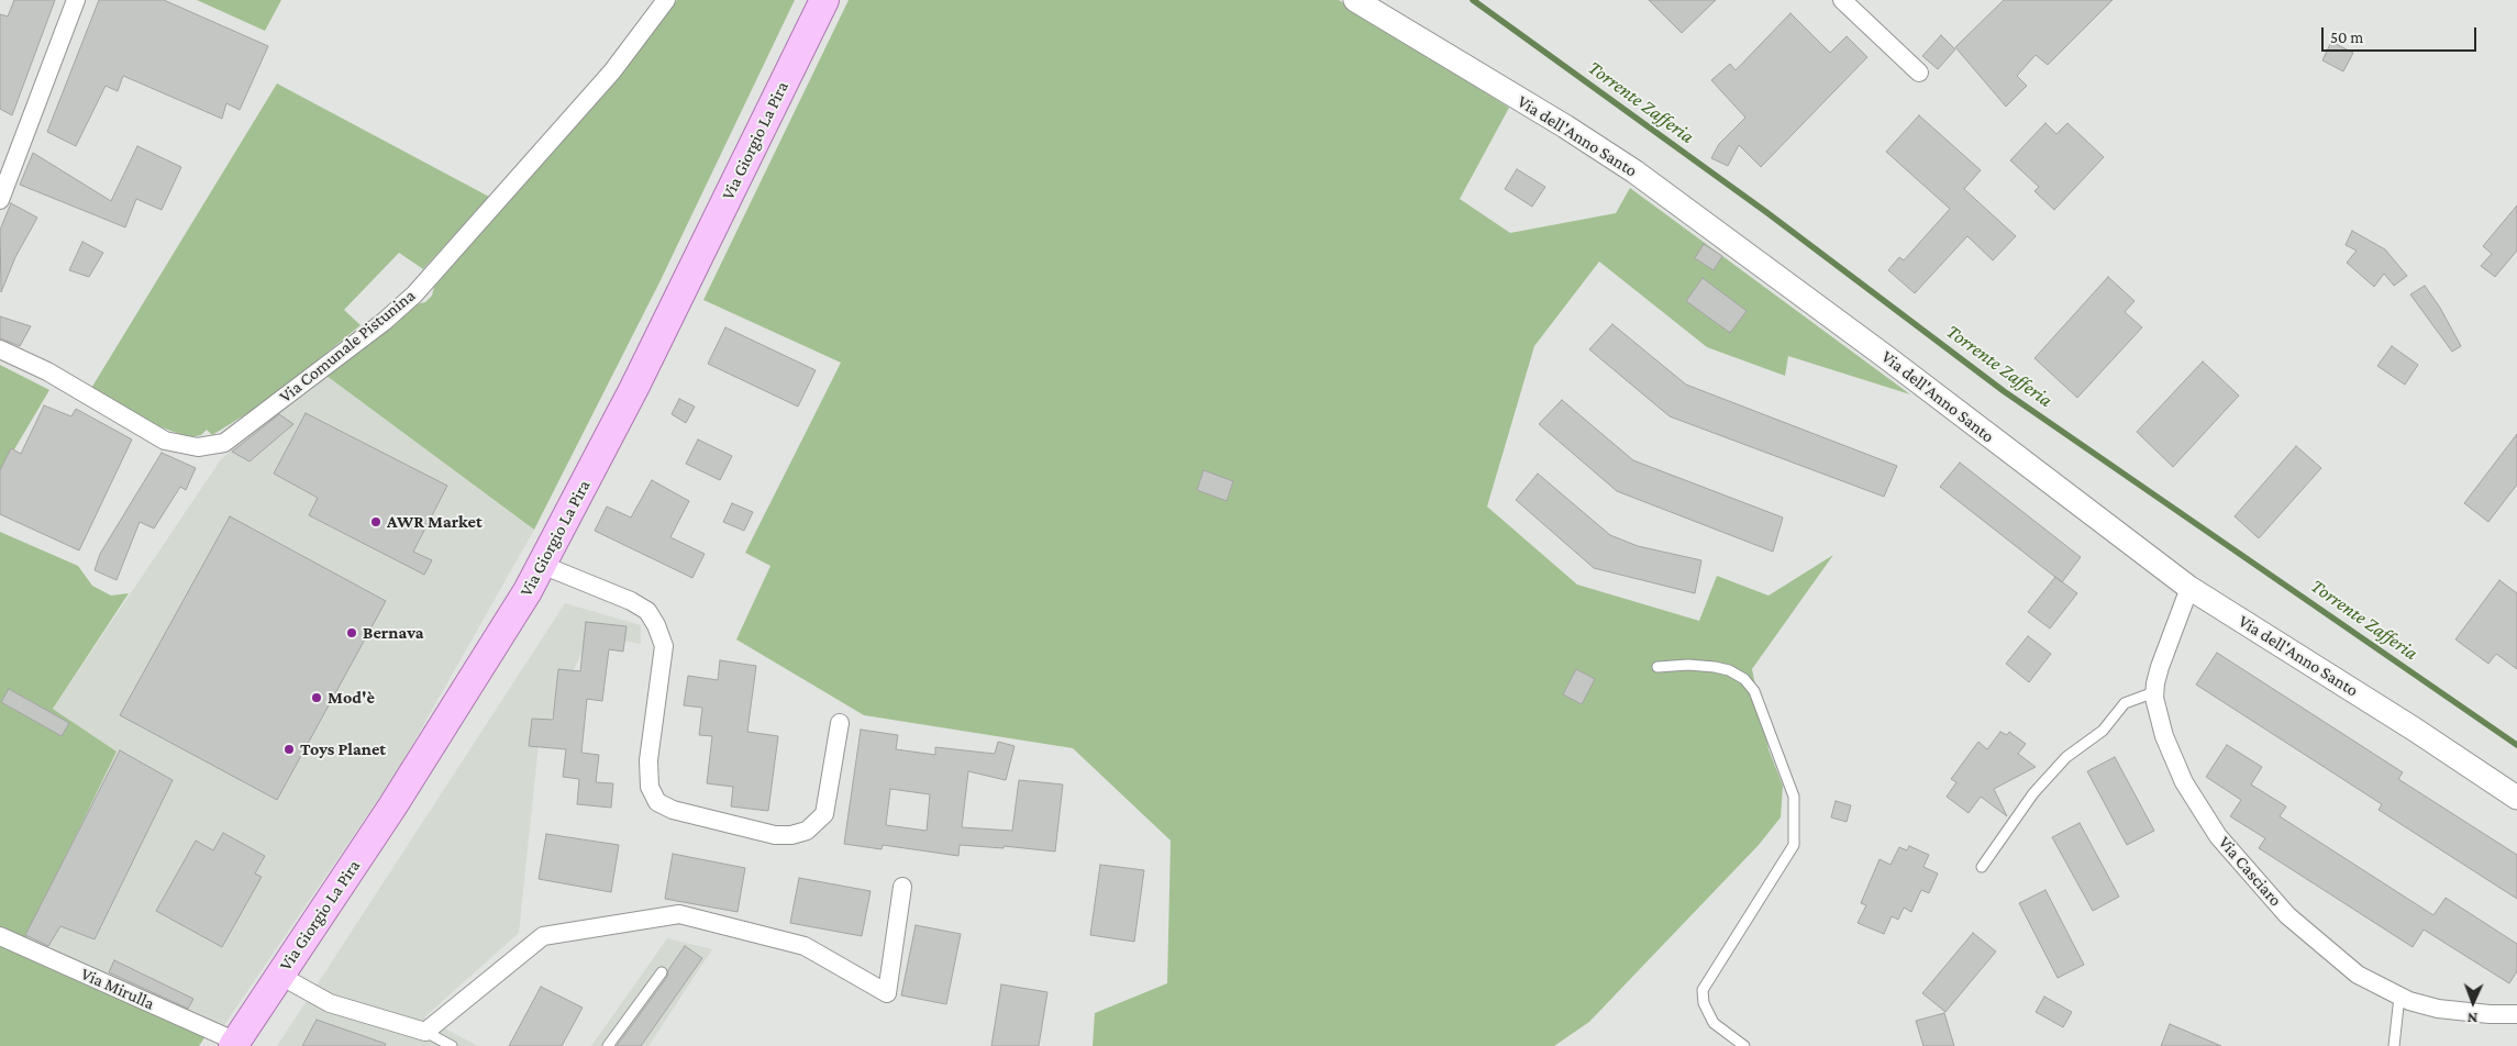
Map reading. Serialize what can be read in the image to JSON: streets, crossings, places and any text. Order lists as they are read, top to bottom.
{
  "streets": {
    "main road": ["Via Giorgio La Pira"],
    "street": [
      "Via dell'Anno Santo",
      "Via Comunale Pistunina",
      "Via Casciaro",
      "Via Mirulla"
    ]
  },
  "crossings": [
    ["Via dell'Anno Santo", "Via Casciaro"],
    ["Via Giorgio La Pira", "Via Mirulla"]
  ],
  "water": ["Torrente Zafferia"],
  "places": [
    "AWR Market",
    "Bernava",
    "Mod'è",
    "Toys Planet"
  ],
  "scale_bar": "50 m",
  "north": "bottom"
}
